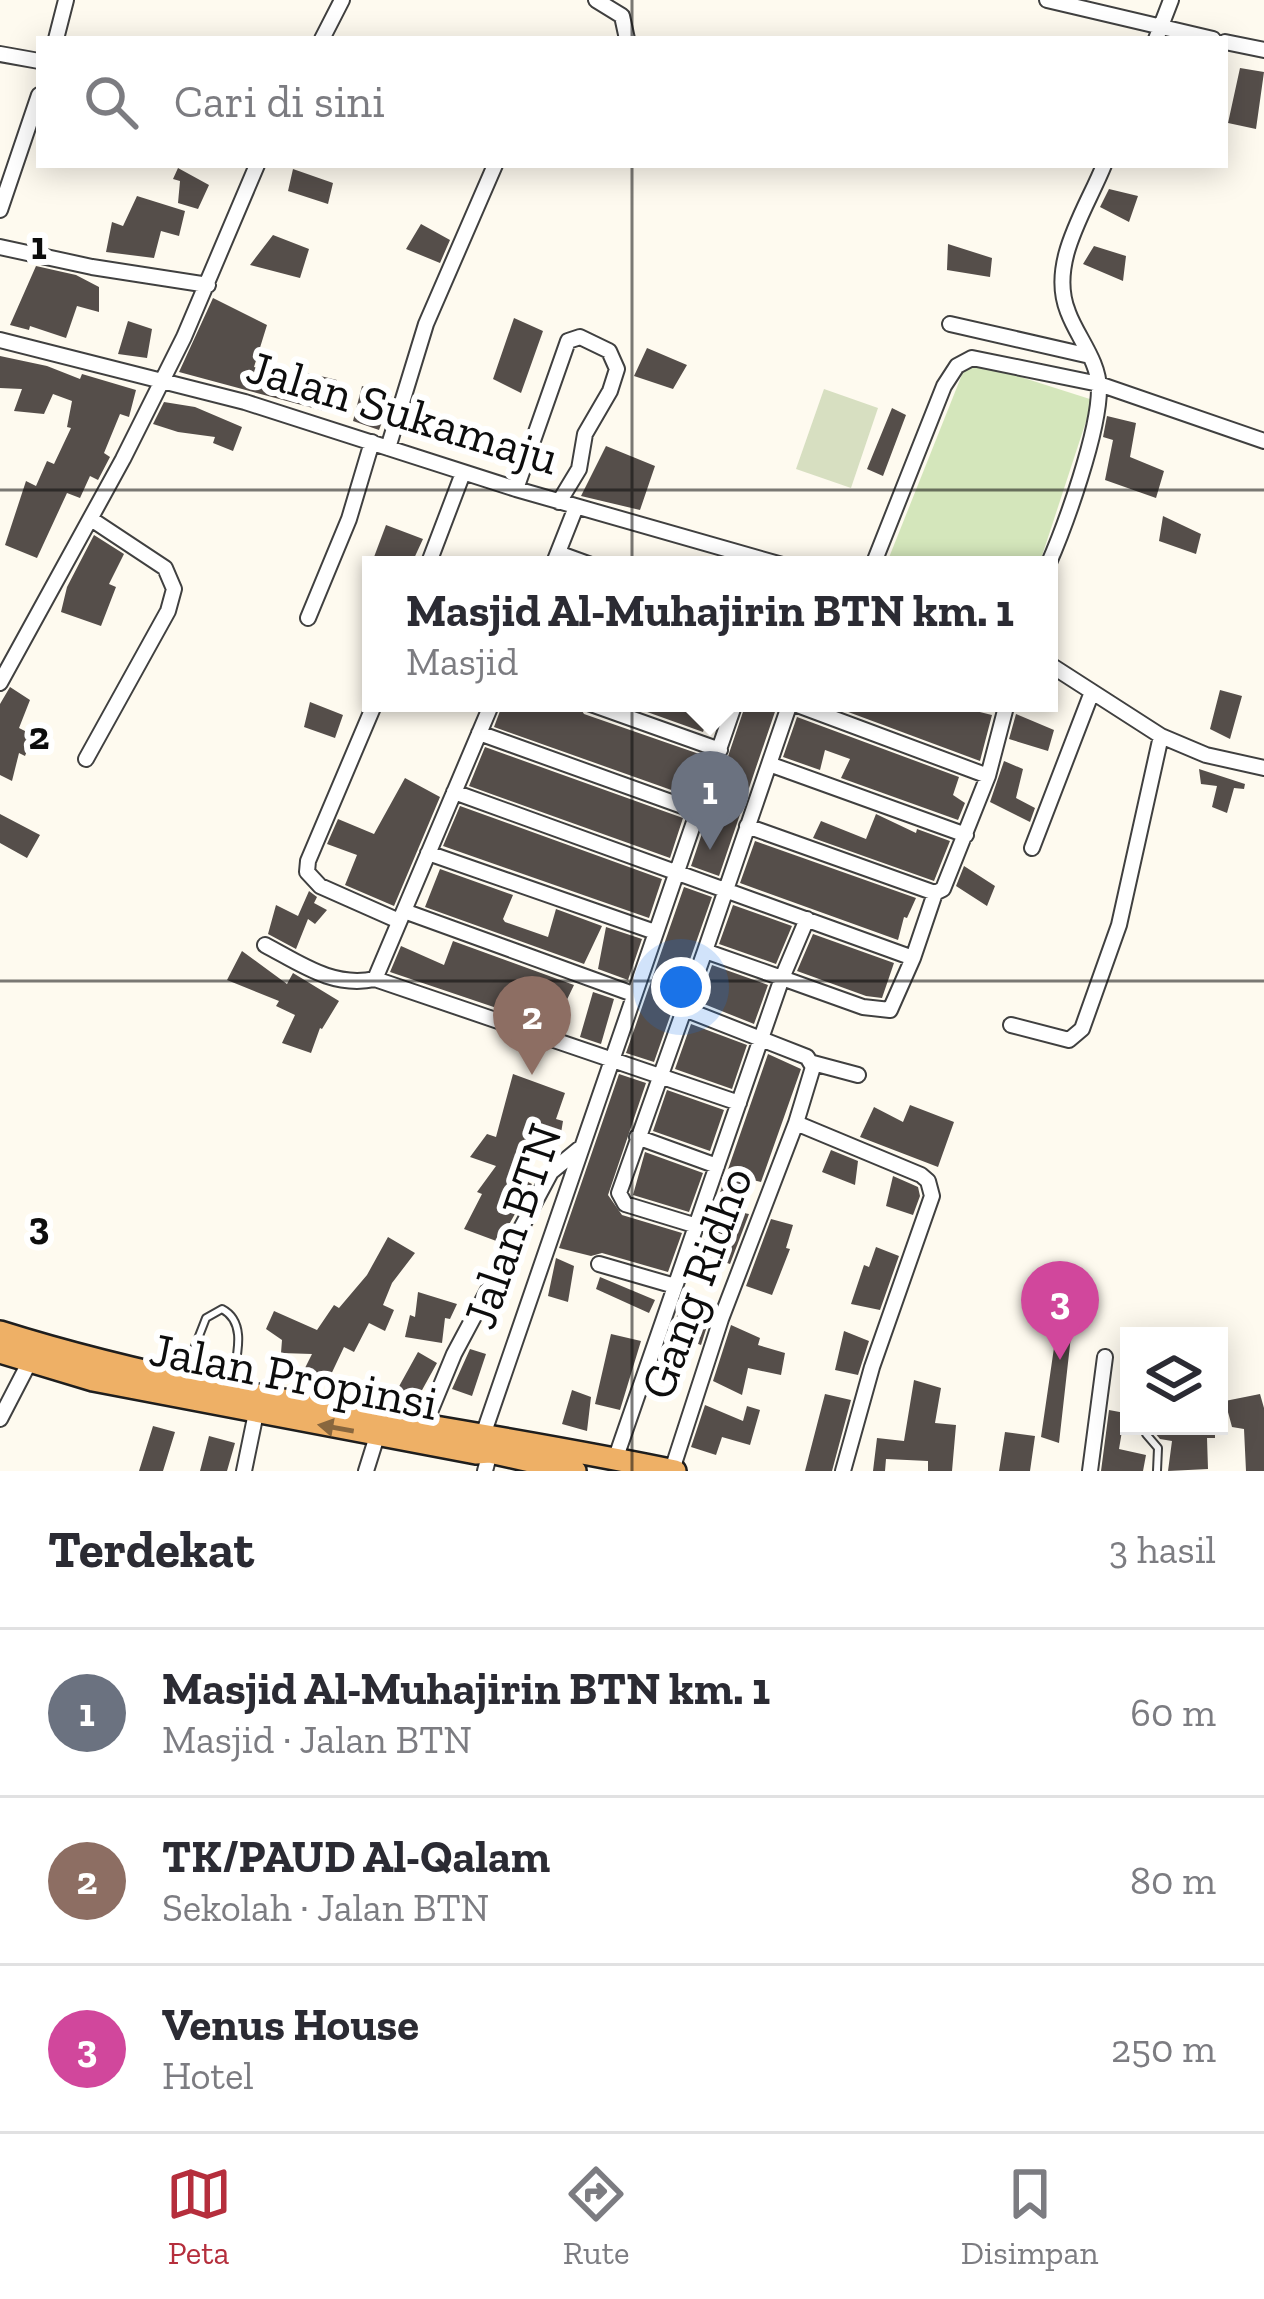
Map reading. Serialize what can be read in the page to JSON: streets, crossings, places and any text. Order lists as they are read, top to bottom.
{
  "streets": {
    "highway": ["Jalan Propinsi"],
    "street": ["Jalan Sukamaju", "Jalan BTN", "Gang Ridho"]
  },
  "crossings": [
    ["Jalan BTN", "Jalan Propinsi"]
  ],
  "page": {
    "search": "Cari di sini",
    "popup": ["Masjid Al-Muhajirin BTN km. 1", "Masjid"],
    "pins": ["1", "2", "3"],
    "heading": ["Terdekat", "3 hasil"],
    "list": [
      {
        "mark": "1",
        "name": "Masjid Al-Muhajirin BTN km. 1",
        "note": "Masjid · Jalan BTN",
        "value": "60 m"
      },
      {
        "mark": "2",
        "name": "TK/PAUD Al-Qalam",
        "note": "Sekolah · Jalan BTN",
        "value": "80 m"
      },
      {
        "mark": "3",
        "name": "Venus House",
        "note": "Hotel",
        "value": "250 m"
      }
    ],
    "nav": ["Peta", "Rute", "Disimpan"]
  },
  "grid": {
    "rows": ["1", "2", "3"]
  }
}
